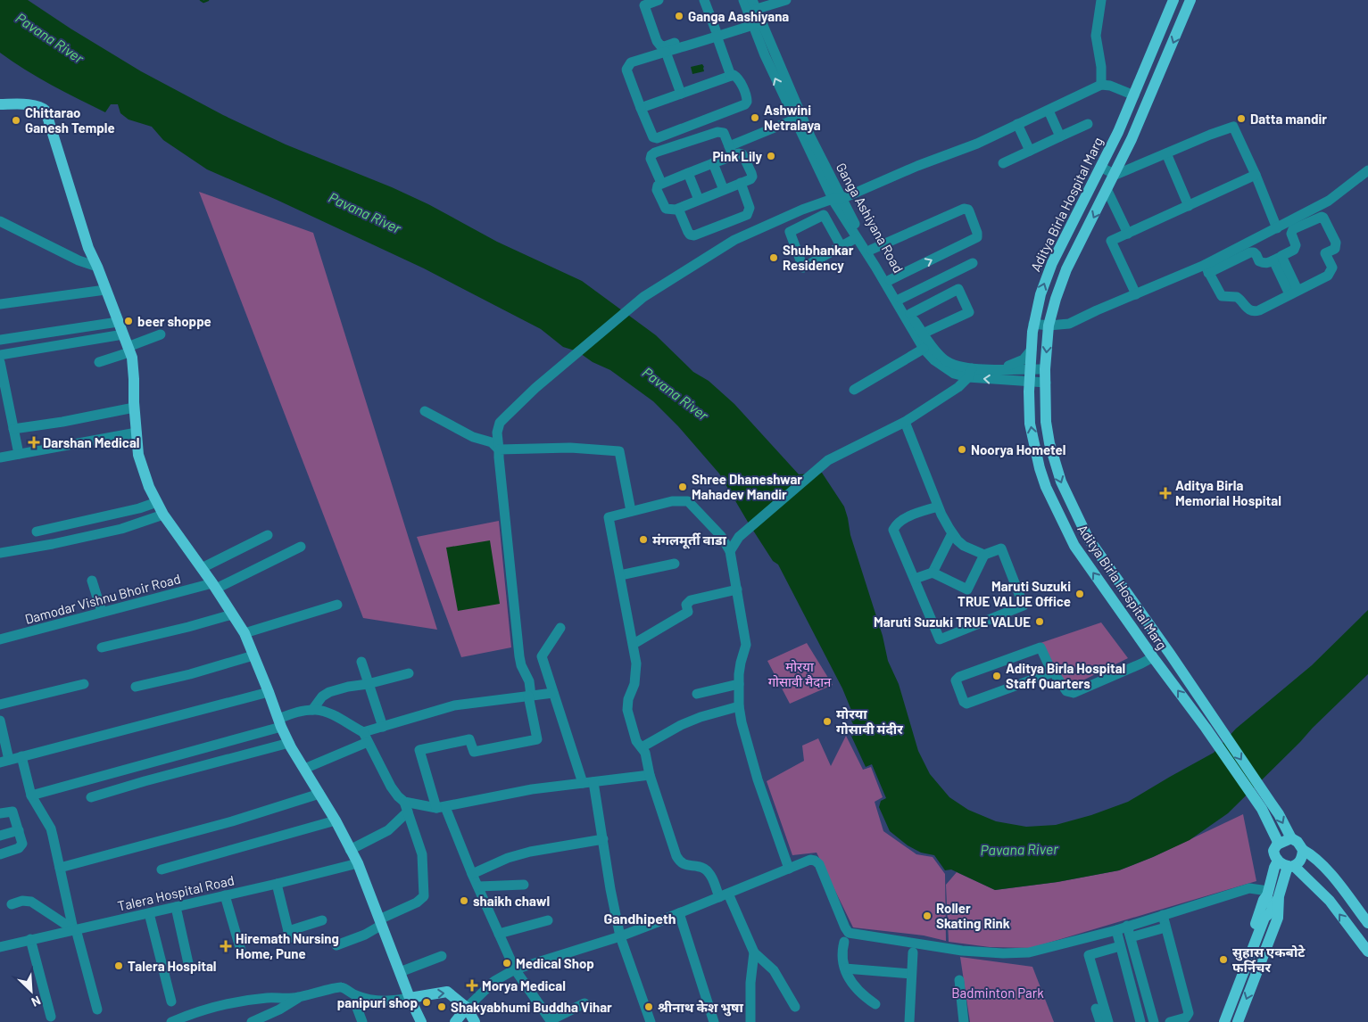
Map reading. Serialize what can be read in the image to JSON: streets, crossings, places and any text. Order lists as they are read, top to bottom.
{
  "streets": {
    "main road": ["Aditya Birla Hospital Marg"],
    "street": ["Ganga Ashiyana Road", "Damodar Vishnu Bhoir Road", "Talera Hospital Road"]
  },
  "crossings": [
    ["Aditya Birla Hospital Marg", "Ganga Ashiyana Road"]
  ],
  "districts": ["Gandhipeth"],
  "water": ["Pavana River"],
  "parks": ["मोरया गोसावी मैदान", "Badminton Park"],
  "places": {
    "other": [
      "Ganga Aashiyana",
      "Ashwini Netralaya",
      "Datta mandir",
      "Chittarao Ganesh Temple",
      "Pink Lily",
      "Shubhankar Residency",
      "beer shoppe",
      "Noorya Hometel",
      "Shree Dhaneshwar Mahadev Mandir",
      "मंगलमूर्ती वाडा",
      "Maruti Suzuki TRUE VALUE Office",
      "Maruti Suzuki TRUE VALUE",
      "Aditya Birla Hospital Staff Quarters",
      "मोरया गोसावी मंदीर",
      "shaikh chawl",
      "Roller Skating Rink",
      "सुहास एकबोटे फर्निचर",
      "Medical Shop",
      "Talera Hospital",
      "panipuri shop",
      "Shakyabhumi Buddha Vihar",
      "श्रीनाथ केश भुषा"
    ],
    "health": [
      "Darshan Medical",
      "Aditya Birla Memorial Hospital",
      "Hiremath Nursing Home, Pune",
      "Morya Medical"
    ]
  },
  "north": "bottom right"
}
